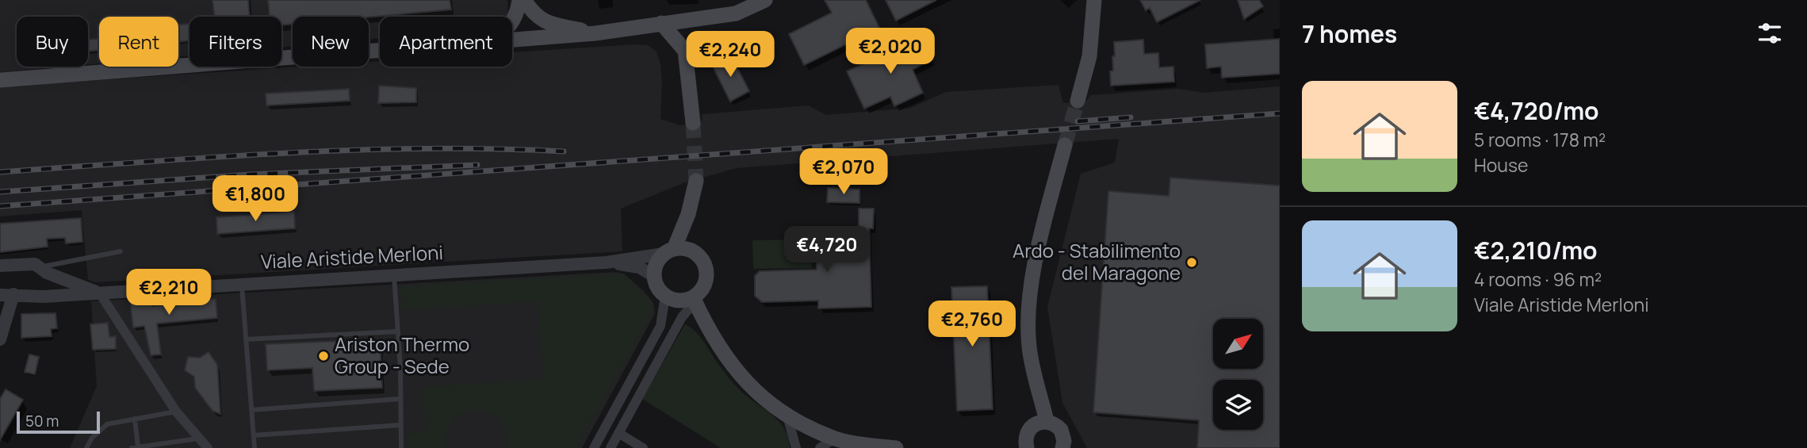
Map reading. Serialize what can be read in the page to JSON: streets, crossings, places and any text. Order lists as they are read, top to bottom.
{
  "streets": {
    "main road": ["Viale Aristide Merloni"]
  },
  "places": ["Ardo - Stabilimento del Maragone", "Ariston Thermo Group - Sede"],
  "scale_bar": "50 m",
  "north": "top right",
  "page": {
    "heading": "7 homes",
    "chip": [
      "Buy",
      "Rent",
      "Filters",
      "New",
      "Apartment"
    ],
    "price": [
      "€2,020",
      "€2,240",
      "€2,070",
      "€1,800",
      "€4,720",
      "€2,210",
      "€2,760"
    ],
    "list": [
      {
        "name": "€4,720/mo",
        "note": "5 rooms · 178 m² · House"
      },
      {
        "name": "€2,210/mo",
        "note": "4 rooms · 96 m² · Viale Aristide Merloni"
      }
    ],
    "scale": "50 m"
  }
}
